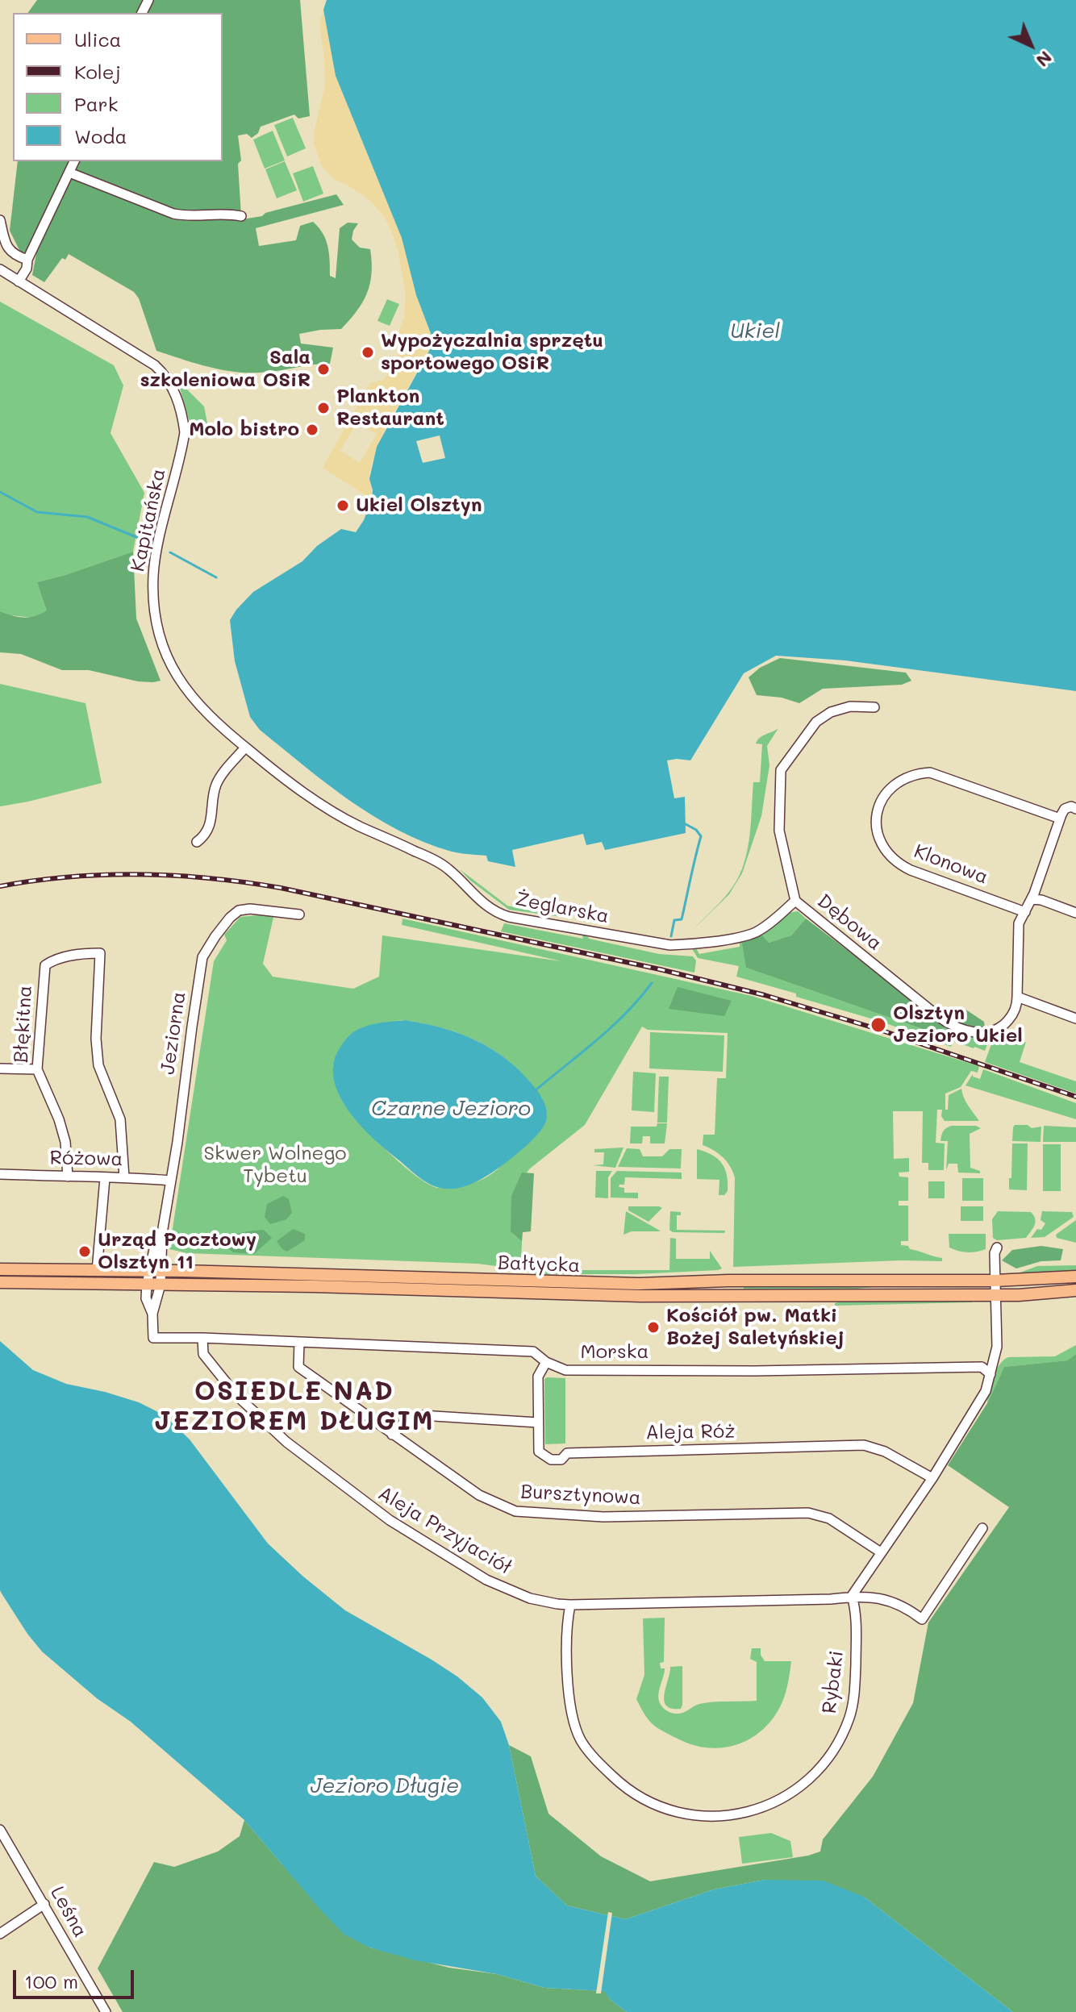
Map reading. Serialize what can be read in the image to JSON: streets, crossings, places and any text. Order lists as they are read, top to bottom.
{
  "streets": {
    "main road": ["Bałtycka"],
    "street": [
      "Kapitańska",
      "Klonowa",
      "Żeglarska",
      "Dębowa",
      "Błękitna",
      "Jeziorna",
      "Różowa",
      "Morska",
      "Aleja Róż",
      "Bursztynowa",
      "Aleja Przyjaciół",
      "Rybaki",
      "Leśna"
    ]
  },
  "crossings": [
    ["Kapitańska", "Żeglarska"],
    ["Żeglarska", "Dębowa"],
    ["Błękitna", "Różowa"],
    ["Jeziorna", "Różowa"],
    ["Jeziorna", "Bałtycka"],
    ["Morska", "Aleja Róż"],
    ["Morska", "Bursztynowa"],
    ["Morska", "Aleja Przyjaciół"],
    ["Aleja Przyjaciół", "Rybaki"]
  ],
  "districts": ["OSIEDLE NAD JEZIOREM DŁUGIM"],
  "water": ["Ukiel", "Czarne Jezioro", "Jezioro Długie"],
  "parks": ["Skwer Wolnego Tybetu"],
  "places": [
    "Wypożyczalnia sprzętu sportowego OSiR",
    "Sala szkoleniowa OSiR",
    "Plankton Restaurant",
    "Molo bistro",
    "Ukiel Olsztyn",
    "Olsztyn Jezioro Ukiel",
    "Urząd Pocztowy Olsztyn 11",
    "Kościół pw. Matki Bożej Saletyńskiej"
  ],
  "legend": [
    "Ulica",
    "Kolej",
    "Park",
    "Woda"
  ],
  "scale_bar": "100 m",
  "north": "bottom right"
}
